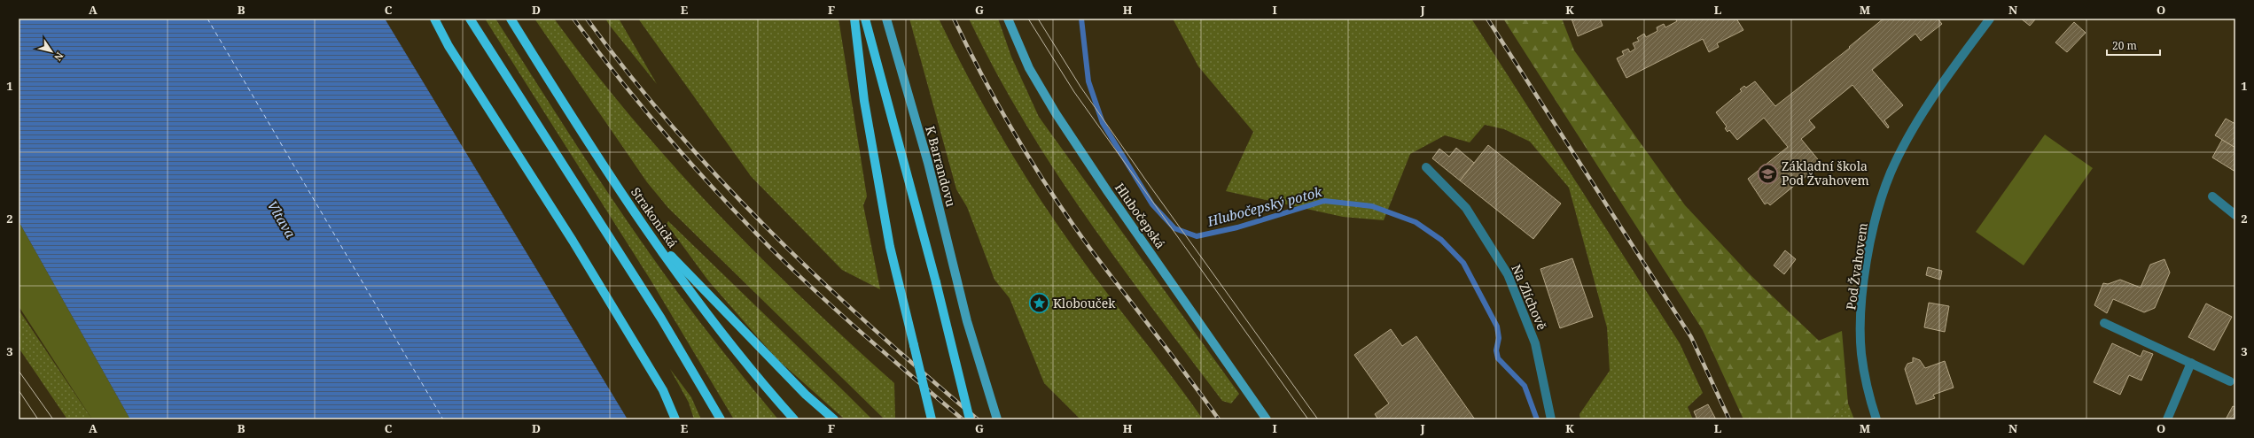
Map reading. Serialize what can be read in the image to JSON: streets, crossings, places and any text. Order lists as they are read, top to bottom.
{
  "streets": {
    "main road": ["Strakonická"],
    "street": [
      "K Barrandovu",
      "Hlubočepská",
      "Pod Žvahovem",
      "Na Zlíchově"
    ]
  },
  "water": ["Hlubočepský potok", "Vltava"],
  "places": {
    "school or university": ["Základní škola Pod Žvahovem"],
    "place": ["Klobouček"]
  },
  "scale_bar": "20 m",
  "north": "bottom right",
  "grid": {
    "columns": [
      "A",
      "B",
      "C",
      "D",
      "E",
      "F",
      "G",
      "H",
      "I",
      "J",
      "K",
      "L",
      "M",
      "N",
      "O"
    ],
    "rows": ["1", "2", "3"]
  }
}
